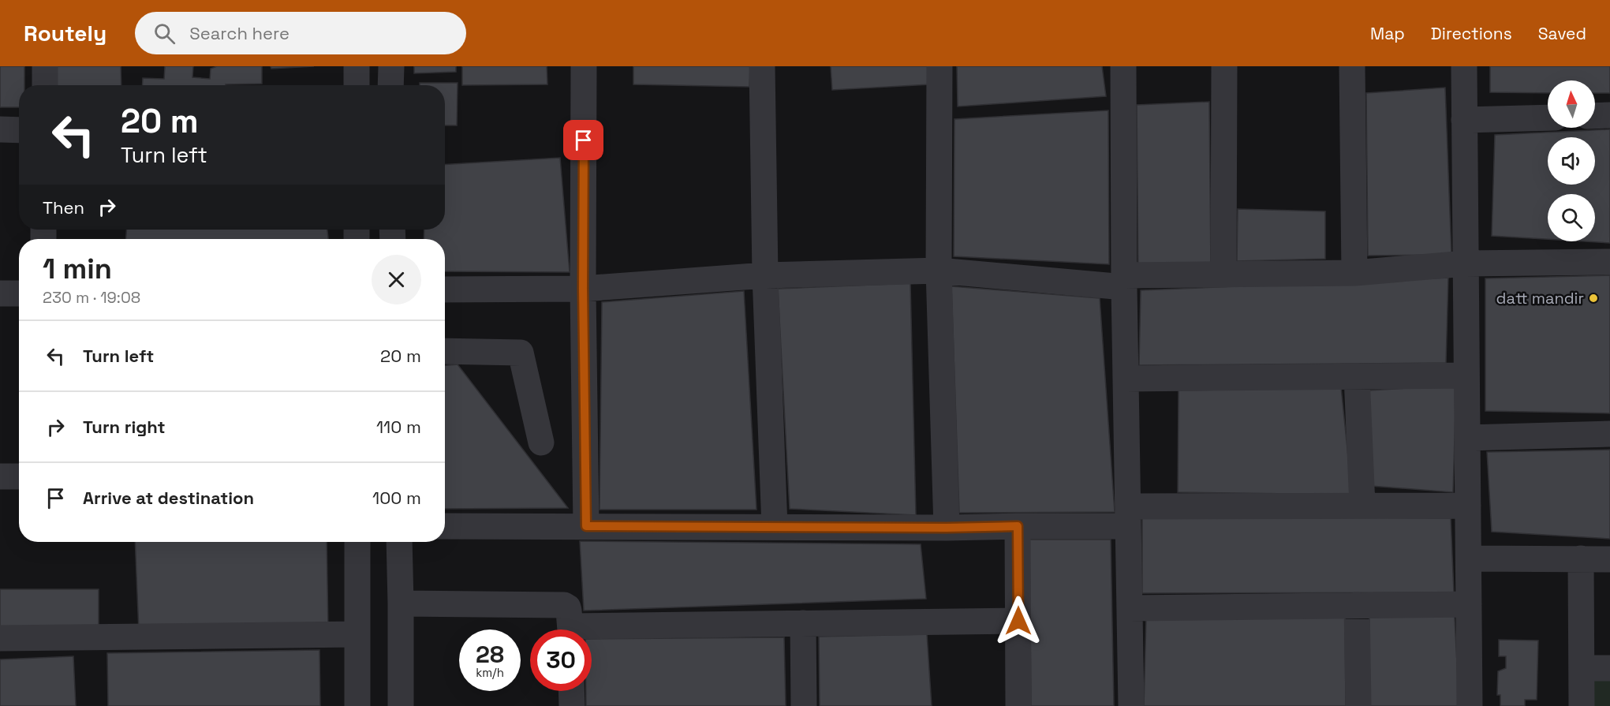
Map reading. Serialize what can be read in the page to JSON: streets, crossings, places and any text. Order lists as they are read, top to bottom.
{
  "places": ["datt mandir"],
  "north": "top",
  "page": {
    "header": "Routely",
    "search": "Search here",
    "nav": ["Map", "Directions", "Saved"],
    "turn": ["20 m", "Turn left"],
    "then": "Then",
    "heading": ["1 min", "230 m · 19:08"],
    "list": [
      {
        "name": "Turn left",
        "value": "20 m"
      },
      {
        "name": "Turn right",
        "value": "110 m"
      },
      {
        "name": "Arrive at destination",
        "value": "100 m"
      }
    ],
    "speed": "28 km/h",
    "limit": "30"
  }
}
